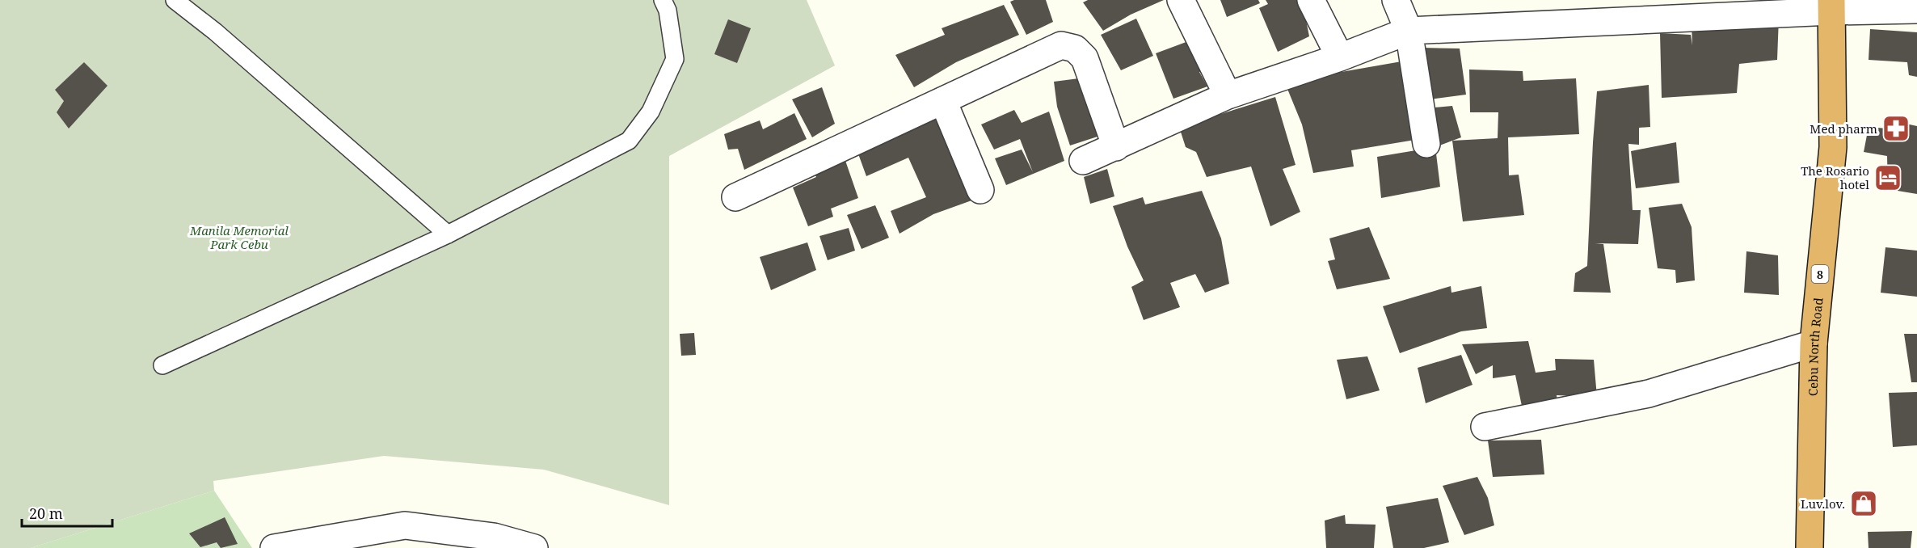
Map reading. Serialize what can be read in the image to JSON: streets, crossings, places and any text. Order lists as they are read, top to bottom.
{
  "streets": {
    "highway": ["8", "Cebu North Road"]
  },
  "parks": ["Manila Memorial Park Cebu"],
  "places": {
    "pharmacy": ["Med pharm"],
    "hotel": ["The Rosario hotel"],
    "shop": ["Luv.lov."]
  },
  "scale_bar": "20 m"
}
